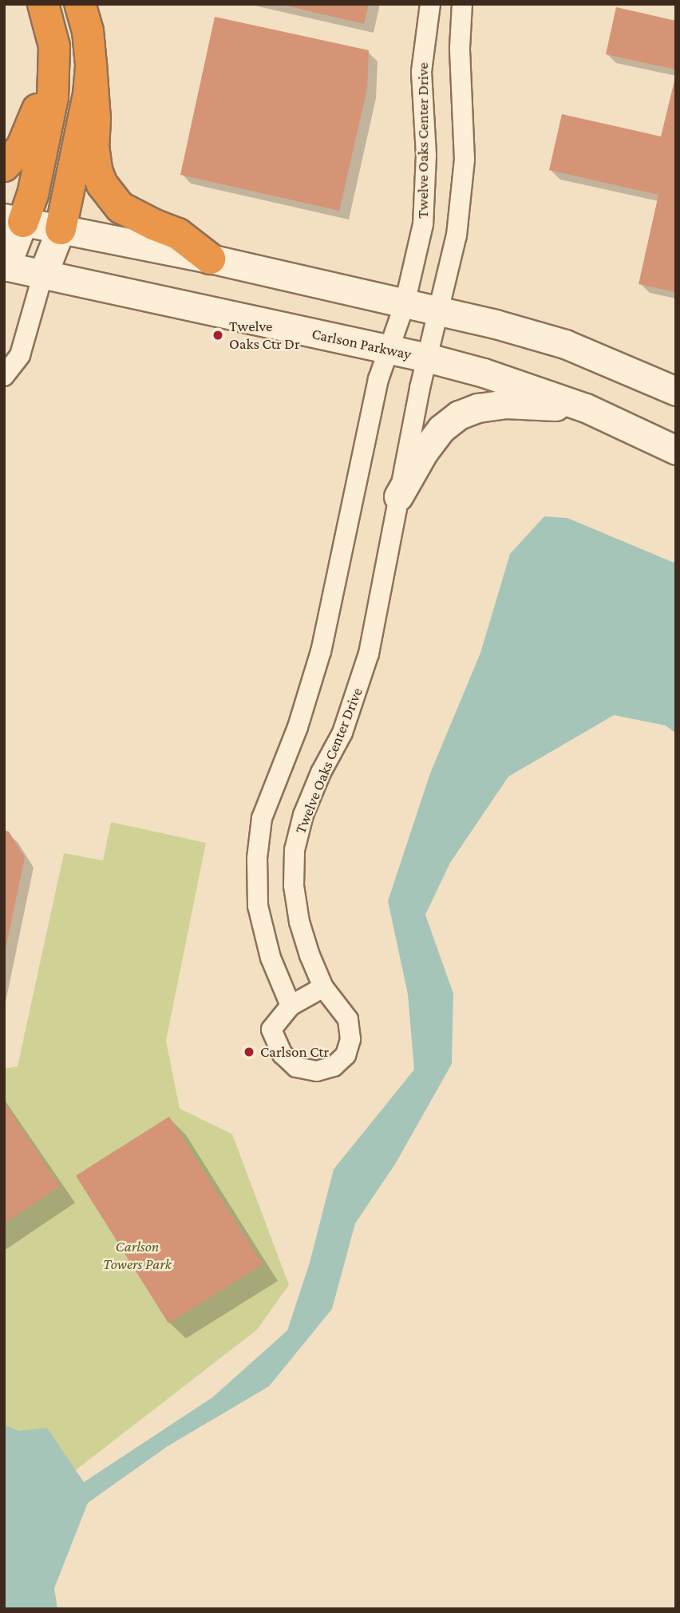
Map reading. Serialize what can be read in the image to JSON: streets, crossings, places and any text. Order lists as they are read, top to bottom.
{
  "streets": {
    "main road": ["Carlson Parkway"],
    "street": ["Twelve Oaks Center Drive"]
  },
  "crossings": [
    ["Twelve Oaks Center Drive", "Carlson Parkway"]
  ],
  "parks": ["Carlson Towers Park"],
  "places": ["Twelve Oaks Ctr Dr", "Carlson Ctr"]
}
